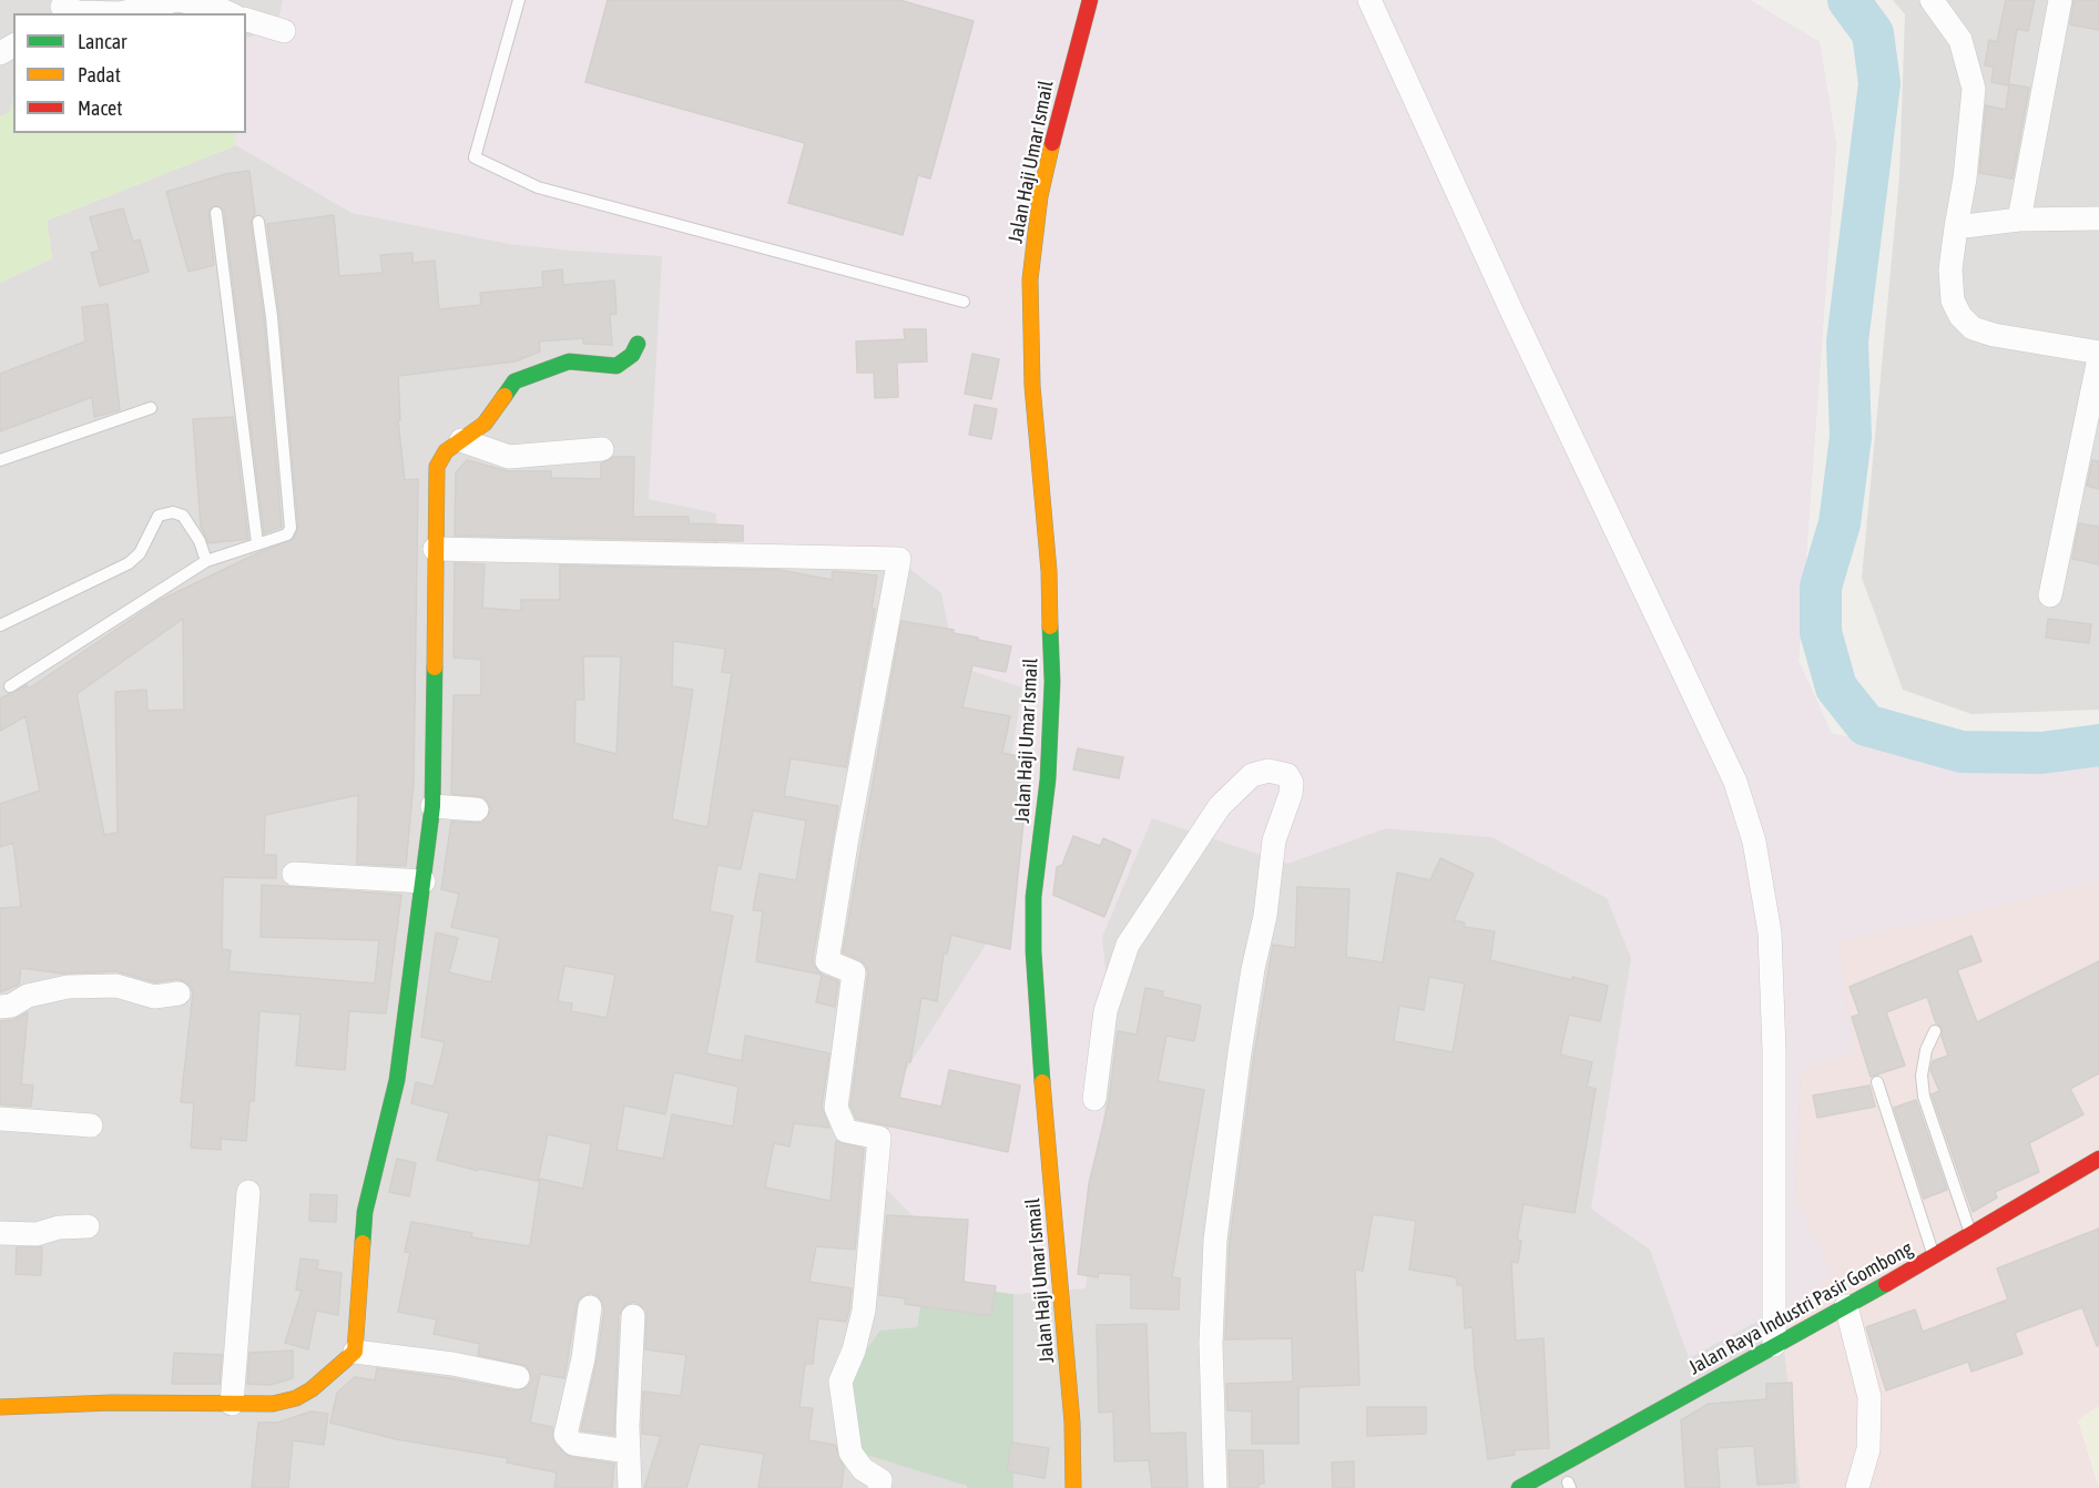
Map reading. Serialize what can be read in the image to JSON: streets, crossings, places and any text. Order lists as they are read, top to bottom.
{
  "streets": {
    "main road": ["Jalan Haji Umar Ismail", "Jalan Raya Industri Pasir Gombong"]
  },
  "legend": ["Lancar", "Padat", "Macet"]
}
